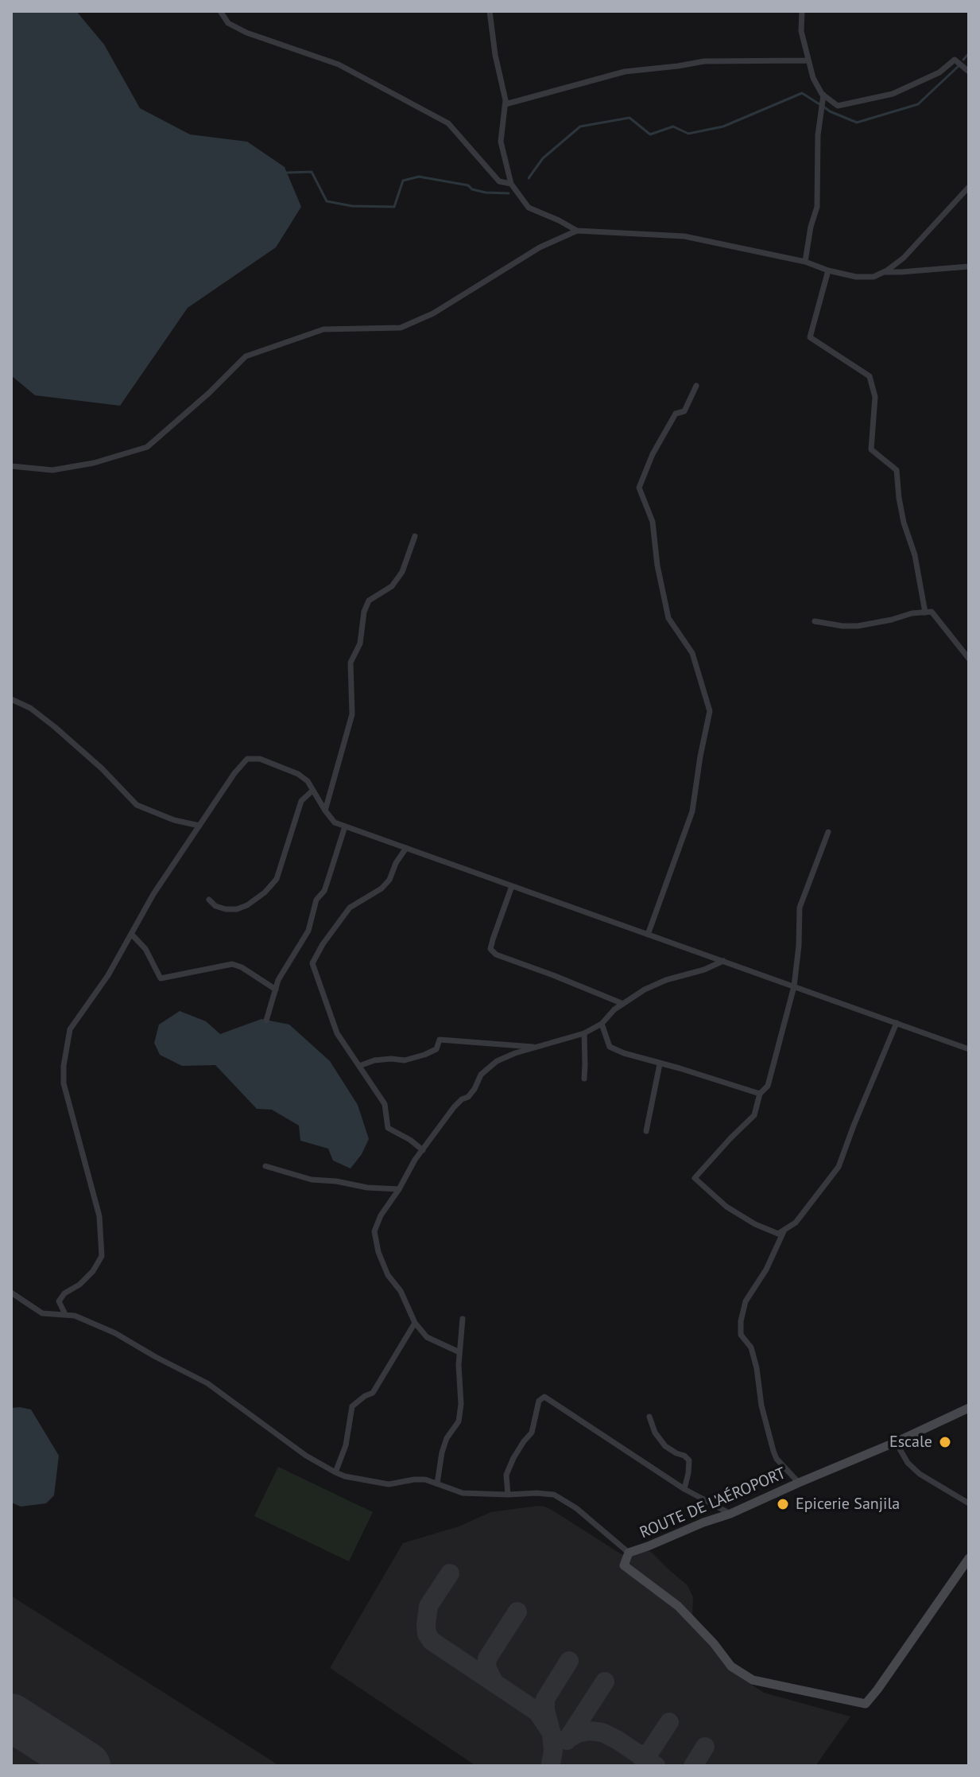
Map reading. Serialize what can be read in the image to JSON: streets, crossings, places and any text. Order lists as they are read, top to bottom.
{
  "streets": {
    "main road": ["ROUTE DE L'AÉROPORT"]
  },
  "places": ["Escale", "Epicerie Sanjila"]
}
